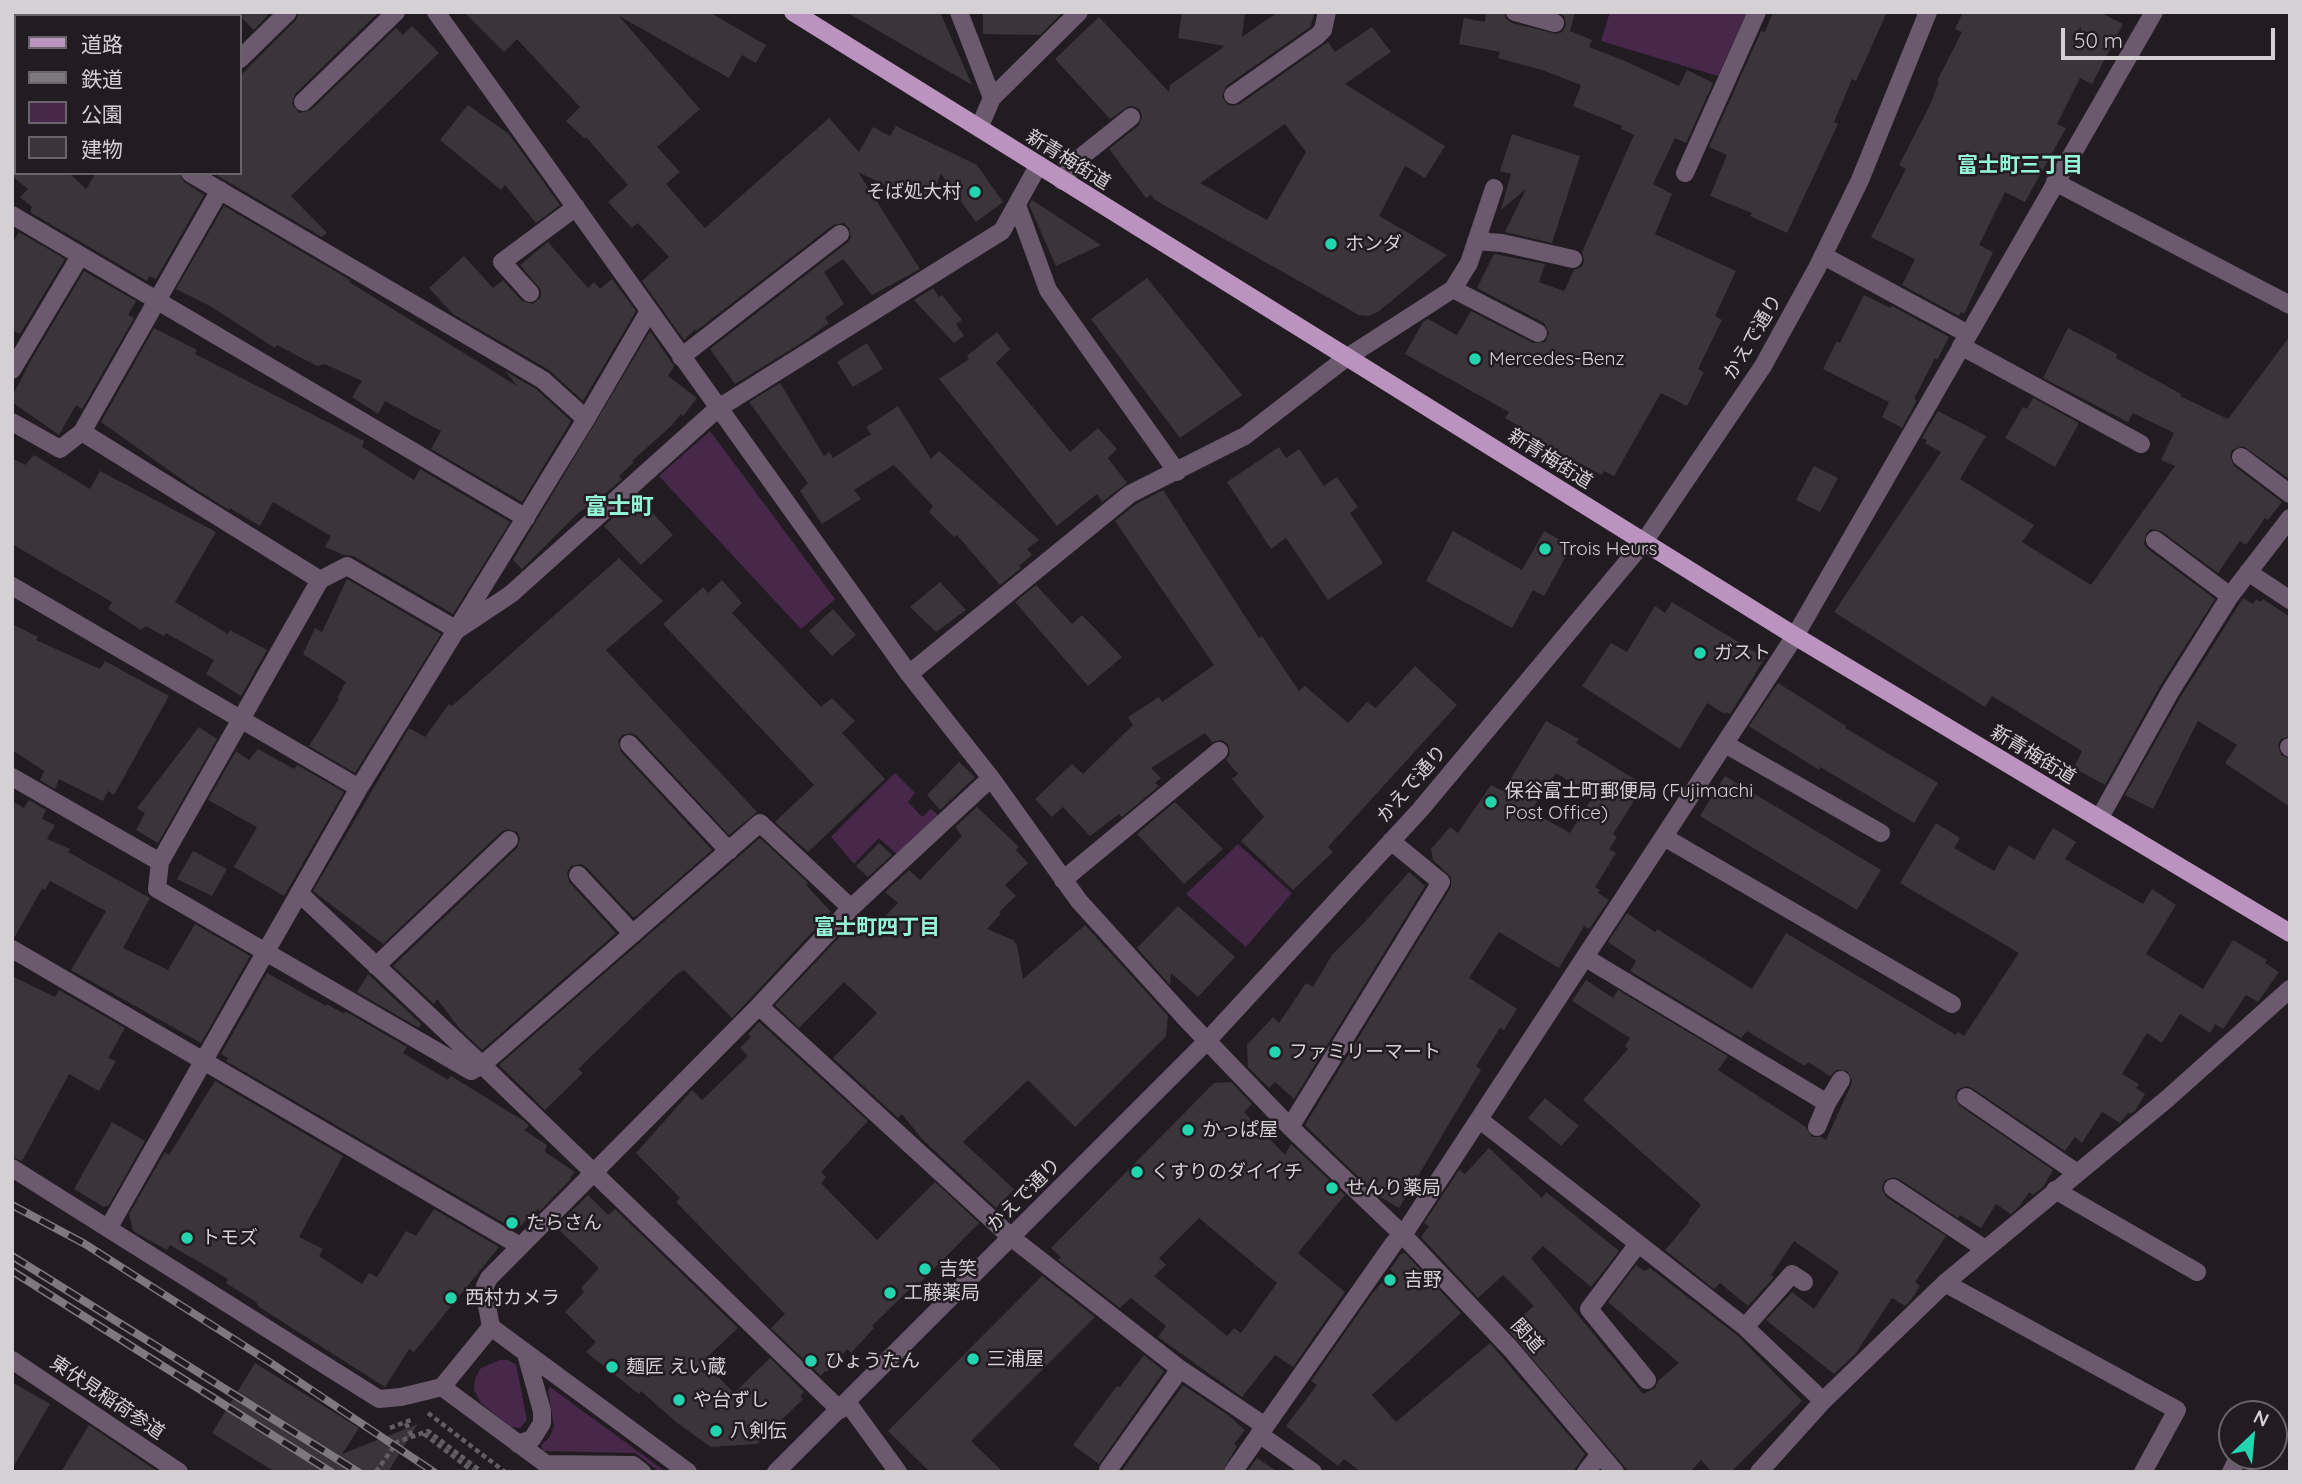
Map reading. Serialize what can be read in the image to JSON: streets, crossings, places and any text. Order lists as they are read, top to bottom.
{
  "streets": {
    "main road": ["新青梅街道"],
    "street": ["かえで通り", "関道", "東伏見稲荷参道"]
  },
  "crossings": [
    ["新青梅街道", "かえで通り"],
    ["かえで通り", "関道"]
  ],
  "districts": ["富士町三丁目", "富士町", "富士町四丁目"],
  "places": [
    "そば処大村",
    "ホンダ",
    "Mercedes-Benz",
    "Trois Heurs",
    "ガスト",
    "保谷富士町郵便局 (Fujimachi Post Office)",
    "ファミリーマート",
    "かっぱ屋",
    "くすりのダイイチ",
    "せんり薬局",
    "たらさん",
    "トモズ",
    "吉笑",
    "吉野",
    "工藤薬局",
    "西村カメラ",
    "三浦屋",
    "ひょうたん",
    "麺匠 えい蔵",
    "や台ずし",
    "八剣伝"
  ],
  "legend": [
    "道路",
    "鉄道",
    "公園",
    "建物"
  ],
  "scale_bar": "50 m",
  "north": "top right"
}
